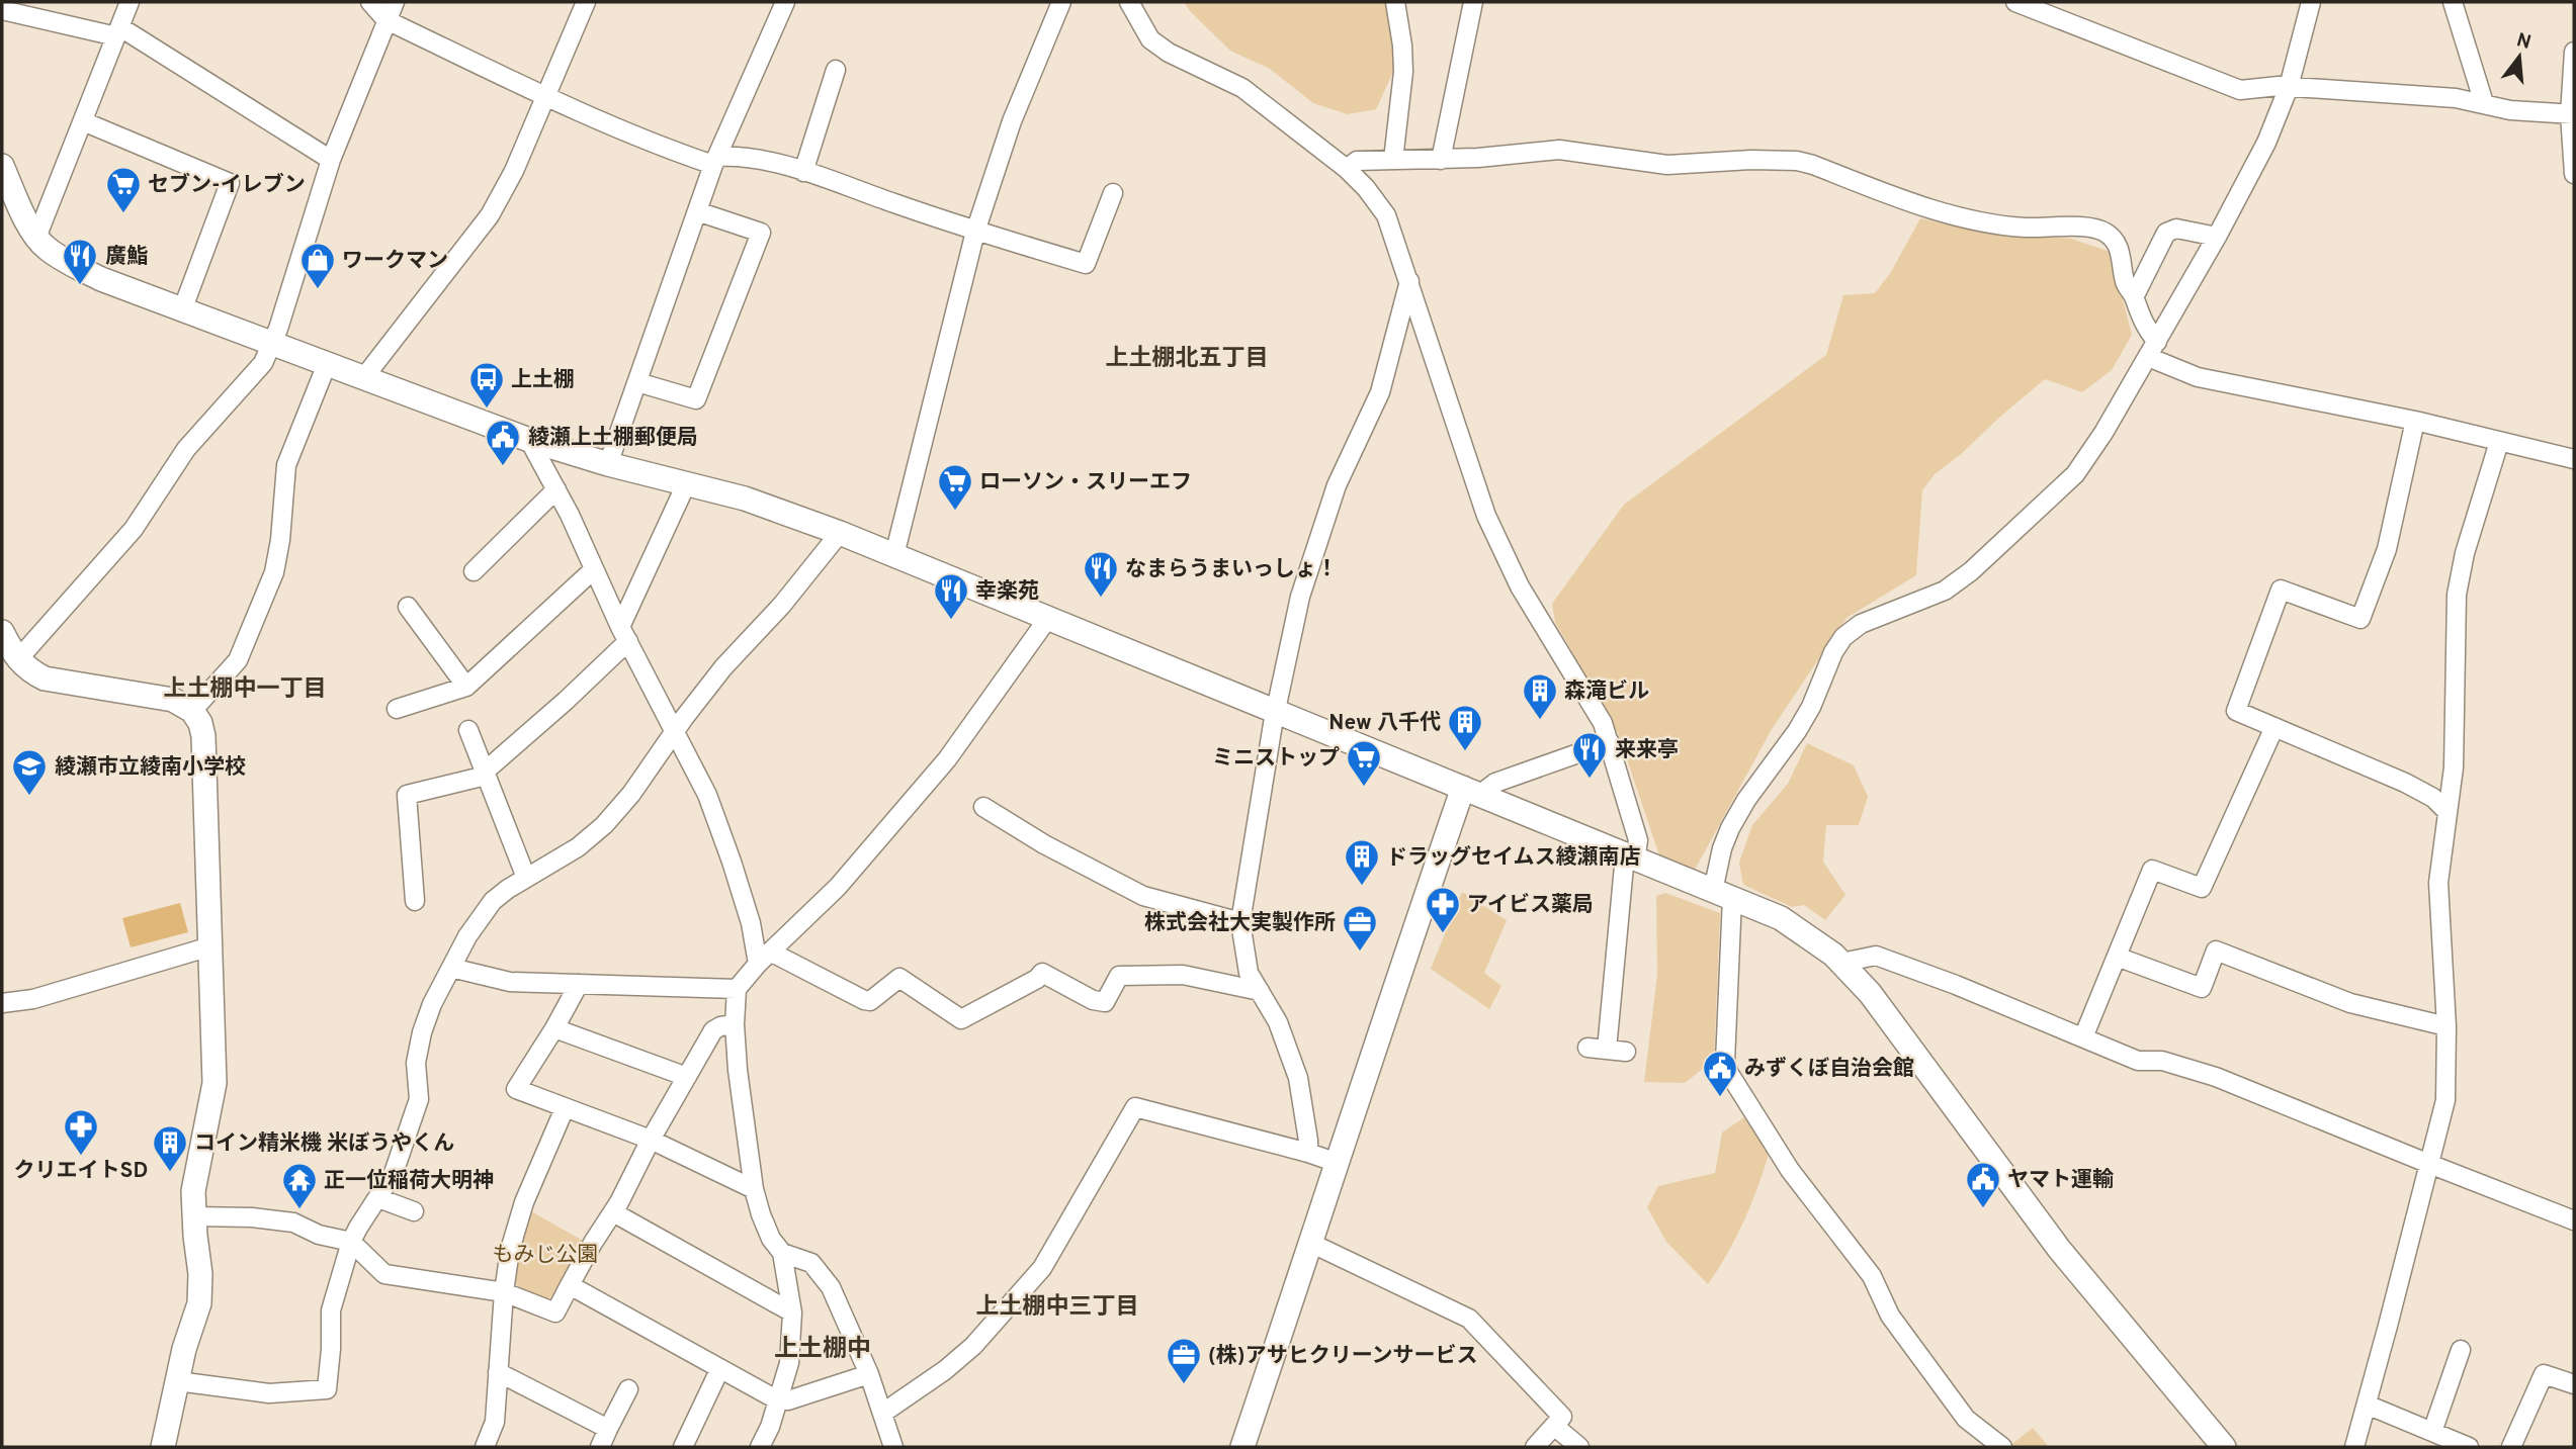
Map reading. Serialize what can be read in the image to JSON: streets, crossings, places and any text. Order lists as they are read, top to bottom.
{
  "districts": [
    "上土棚北五丁目",
    "上土棚中一丁目",
    "上土棚中三丁目",
    "上土棚中"
  ],
  "parks": ["もみじ公園"],
  "places": {
    "supermarket": ["セブン-イレブン", "ローソン・スリーエフ", "ミニストップ"],
    "restaurant": [
      "廣鮨",
      "なまらうまいっしょ！",
      "幸楽苑",
      "来来亭"
    ],
    "shop": ["ワークマン"],
    "bus stop": ["上土棚"],
    "public building": ["綾瀬上土棚郵便局", "みずくぼ自治会館", "ヤマト運輸"],
    "building": [
      "森滝ビル",
      "New 八千代",
      "ドラッグセイムス綾瀬南店",
      "コイン精米機 米ぼうやくん"
    ],
    "school or university": ["綾瀬市立綾南小学校"],
    "pharmacy": ["アイビス薬局", "クリエイトSD"],
    "office": ["株式会社大実製作所", "(株)アサヒクリーンサービス"],
    "temple": ["正一位稲荷大明神"]
  },
  "north": "top"
}
